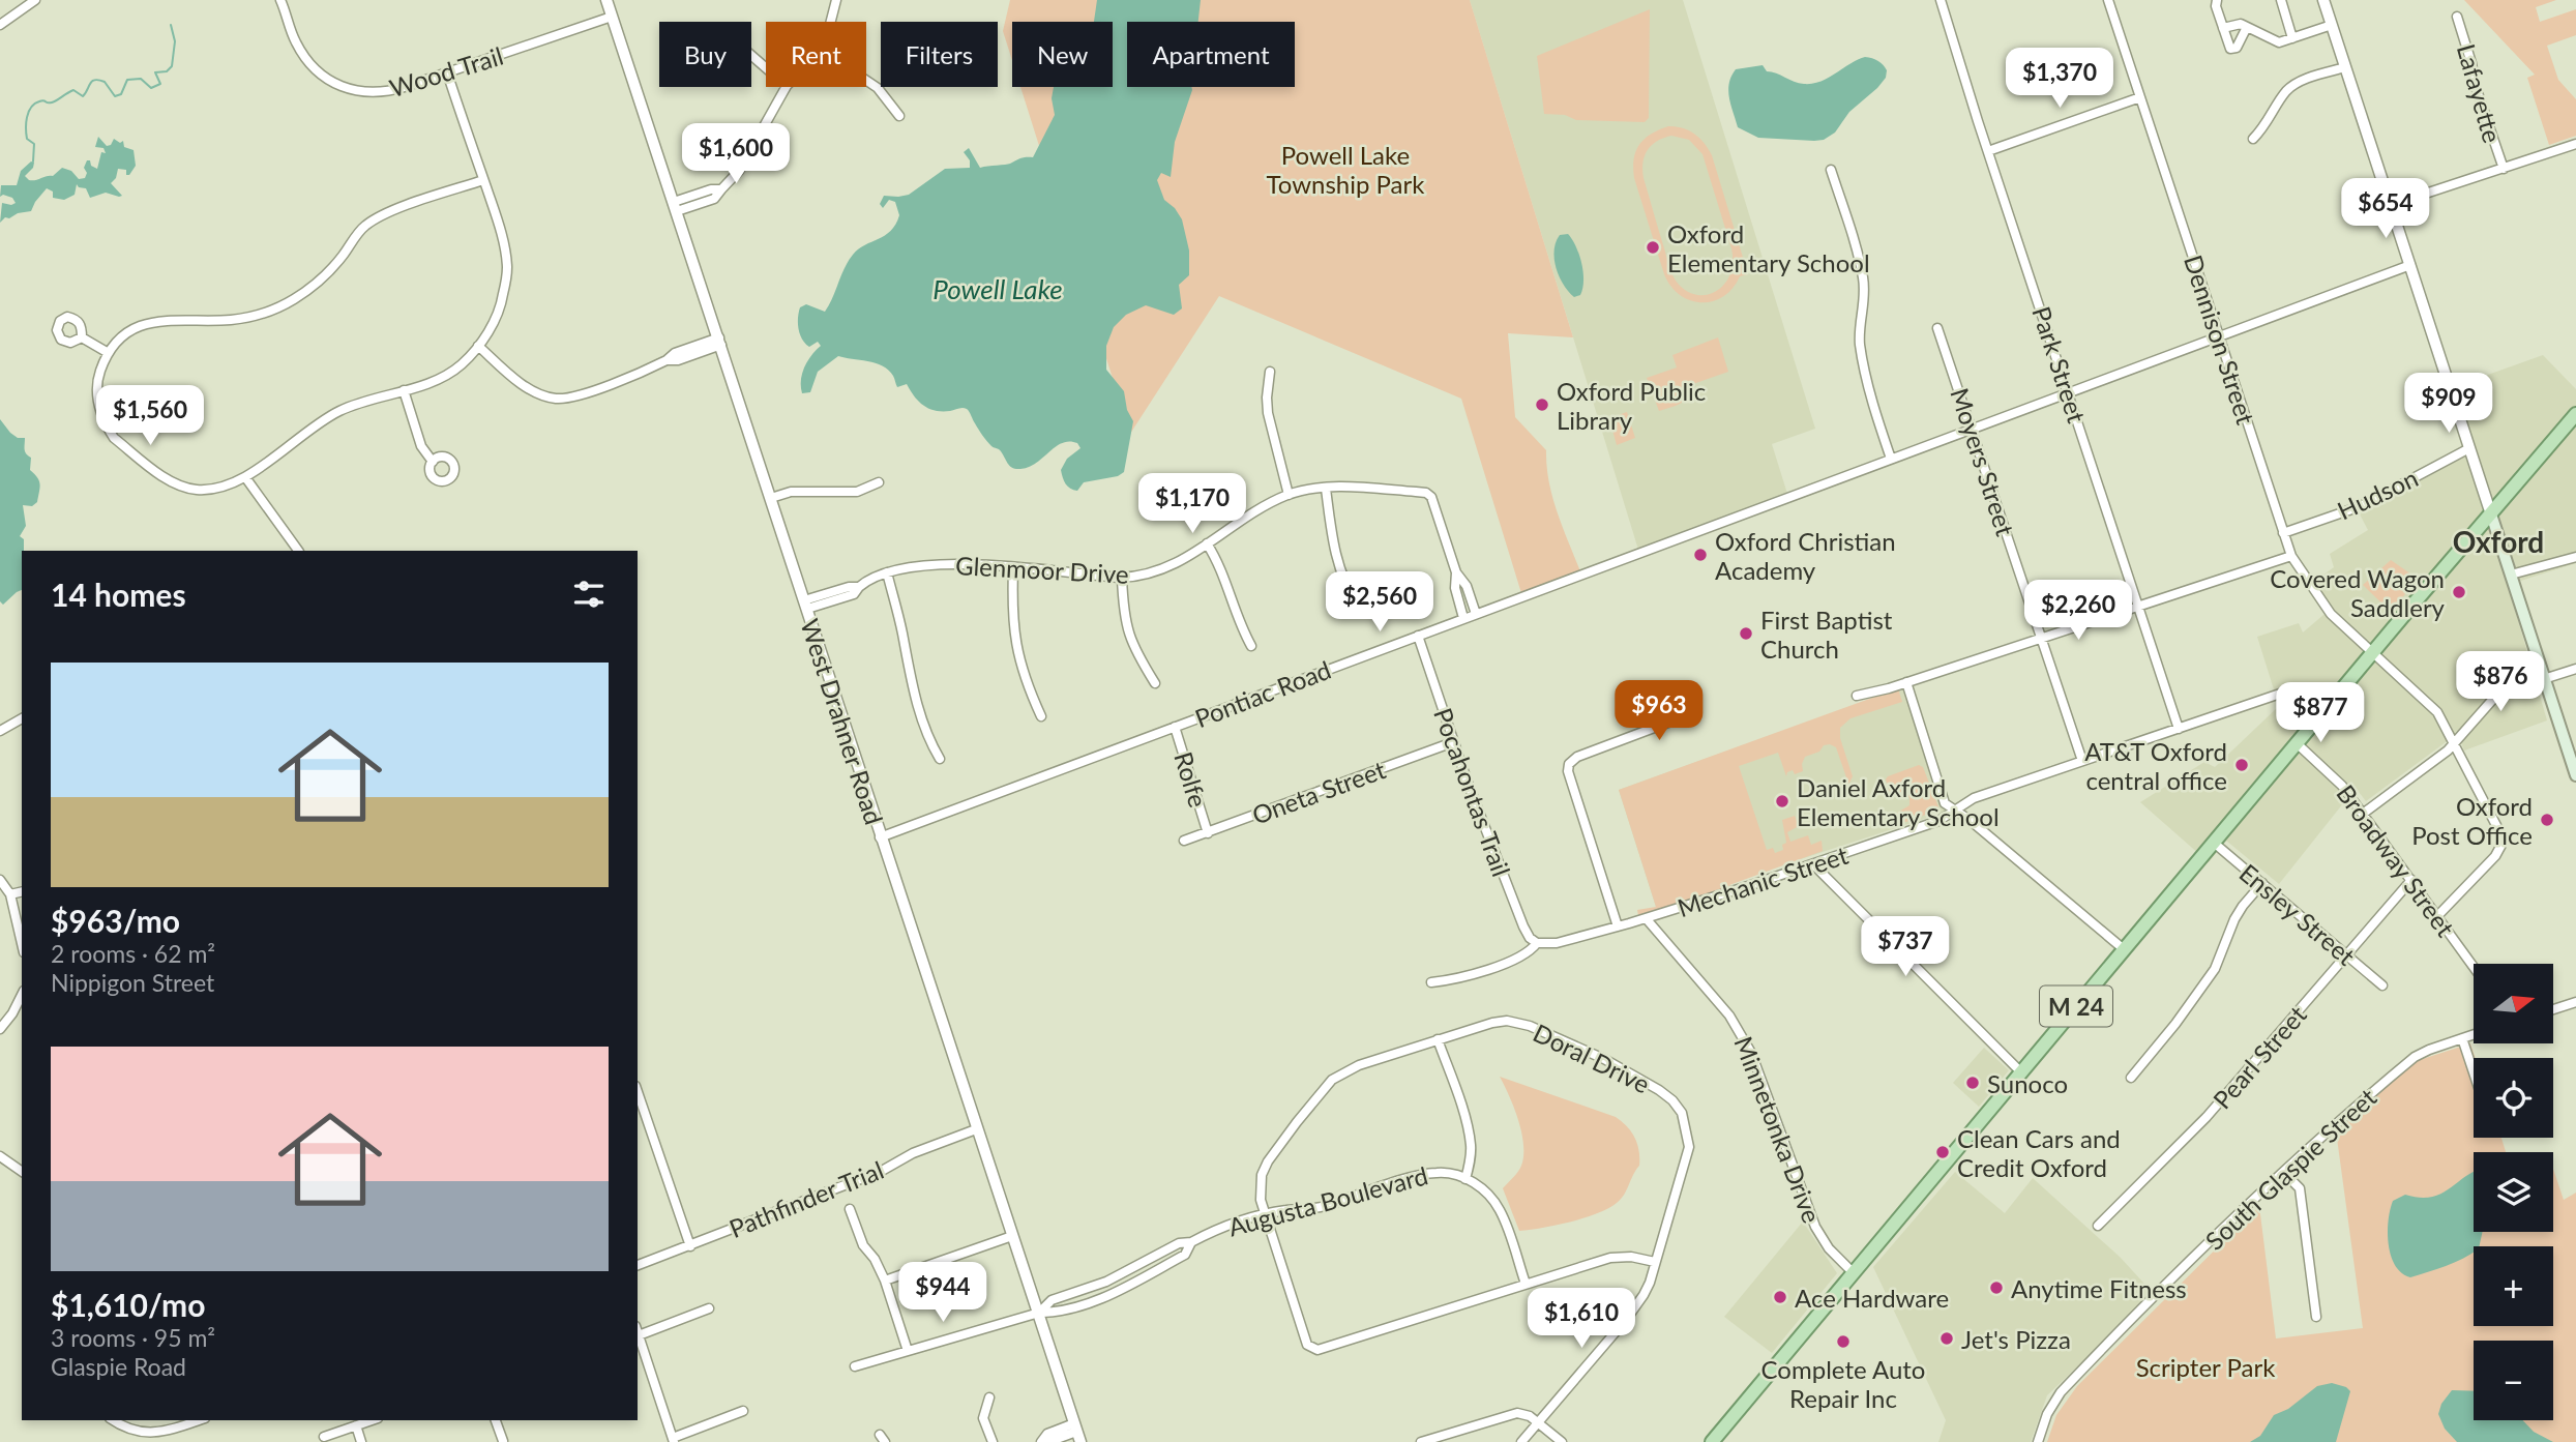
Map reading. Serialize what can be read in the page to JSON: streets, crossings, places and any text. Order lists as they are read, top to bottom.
{
  "streets": {
    "main road": ["M 24"],
    "street": [
      "Wood Trail",
      "Lafayette",
      "Dennison Street",
      "Park Street",
      "Moyers Street",
      "Hudson",
      "Glenmoor Drive",
      "Pontiac Road",
      "West Drahner Road",
      "Rolfe",
      "Oneta Street",
      "Pocahontas Trail",
      "Broadway Street",
      "Mechanic Street",
      "Ensley Street",
      "Pearl Street",
      "Doral Drive",
      "Minnetonka Drive",
      "South Glaspie Street",
      "Pathfinder Trial",
      "Augusta Boulevard"
    ]
  },
  "crossings": [
    ["Wood Trail", "West Drahner Road"],
    ["Dennison Street", "Hudson"],
    ["Dennison Street", "Pontiac Road"],
    ["Dennison Street", "Broadway Street"],
    ["Dennison Street", "M 24"],
    ["Park Street", "Pontiac Road"],
    ["Park Street", "Mechanic Street"],
    ["Moyers Street", "Pontiac Road"],
    ["Moyers Street", "Mechanic Street"],
    ["Glenmoor Drive", "Pontiac Road"],
    ["Glenmoor Drive", "West Drahner Road"],
    ["Pontiac Road", "West Drahner Road"],
    ["Pontiac Road", "Rolfe"],
    ["Pontiac Road", "Pocahontas Trail"],
    ["West Drahner Road", "Pathfinder Trial"],
    ["West Drahner Road", "Augusta Boulevard"],
    ["Rolfe", "Oneta Street"],
    ["Oneta Street", "Pocahontas Trail"],
    ["Pocahontas Trail", "Mechanic Street"],
    ["Broadway Street", "M 24"],
    ["Broadway Street", "Pearl Street"],
    ["Mechanic Street", "M 24"],
    ["Mechanic Street", "Minnetonka Drive"],
    ["Ensley Street", "M 24"],
    ["Ensley Street", "Pearl Street"],
    ["M 24", "Minnetonka Drive"],
    ["Doral Drive", "Augusta Boulevard"]
  ],
  "districts": ["Oxford"],
  "water": ["Powell Lake"],
  "parks": ["Powell Lake Township Park", "Scripter Park"],
  "places": [
    "Oxford Elementary School",
    "Oxford Public Library",
    "Oxford Christian Academy",
    "Covered Wagon Saddlery",
    "First Baptist Church",
    "AT&T Oxford central office",
    "Daniel Axford Elementary School",
    "Oxford Post Office",
    "Sunoco",
    "Clean Cars and Credit Oxford",
    "Anytime Fitness",
    "Ace Hardware",
    "Jet's Pizza",
    "Complete Auto Repair Inc"
  ],
  "north": "right",
  "page": {
    "chip": [
      "Buy",
      "Rent",
      "Filters",
      "New",
      "Apartment"
    ],
    "price": [
      "$1,370",
      "$1,600",
      "$654",
      "$909",
      "$1,560",
      "$1,170",
      "$2,560",
      "$2,260",
      "$876",
      "$963",
      "$877",
      "$737",
      "$944",
      "$1,610"
    ],
    "heading": "14 homes",
    "list": [
      {
        "name": "$963/mo",
        "note": "2 rooms · 62 m² · Nippigon Street"
      },
      {
        "name": "$1,610/mo",
        "note": "3 rooms · 95 m² · Glaspie Road"
      }
    ],
    "map_buttons": ["+", "−"]
  }
}
